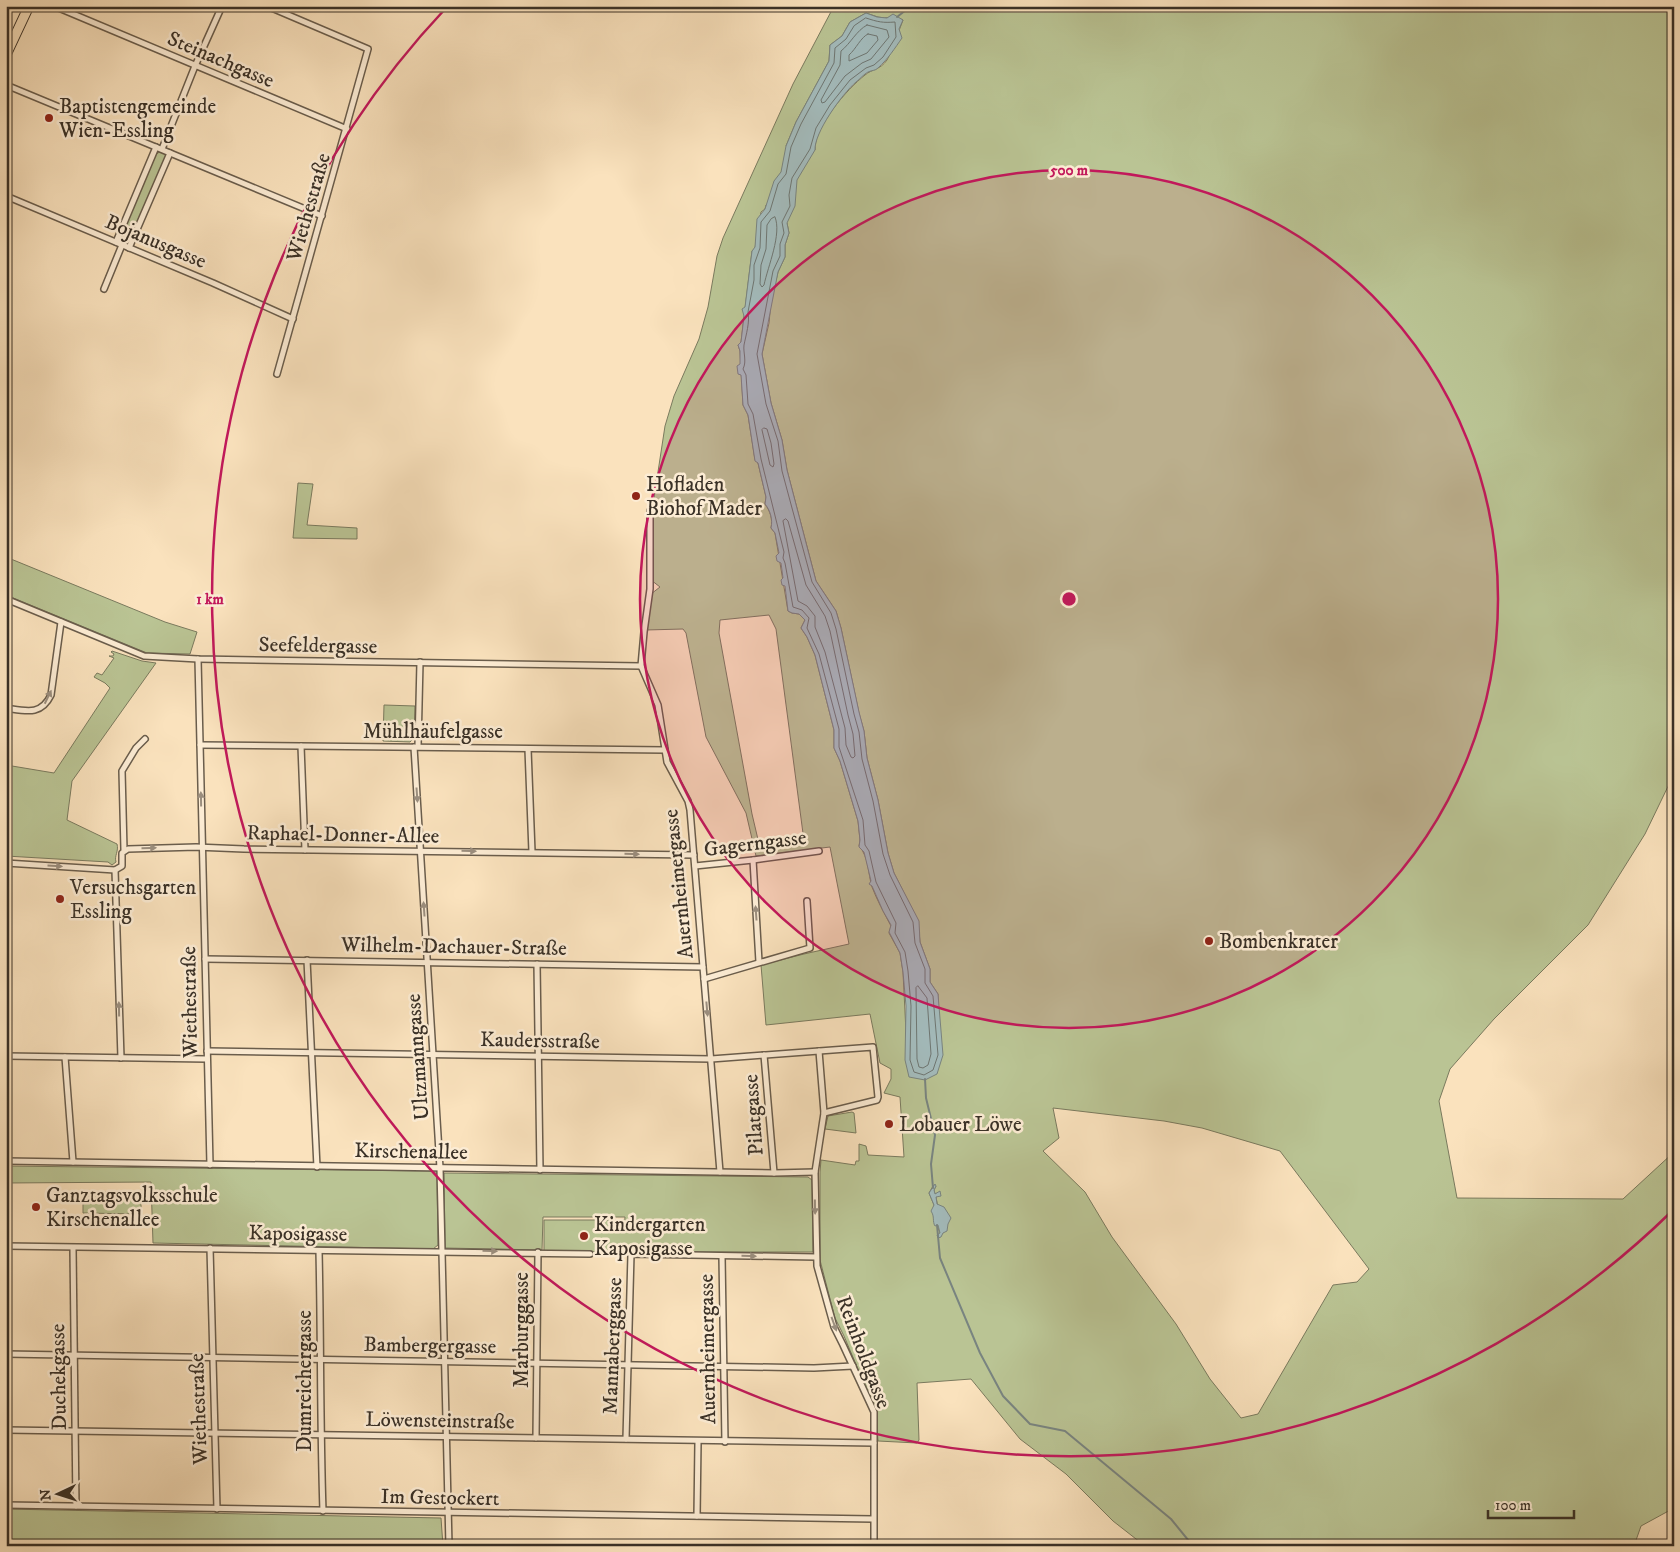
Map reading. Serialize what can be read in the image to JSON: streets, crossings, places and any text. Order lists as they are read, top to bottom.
{
  "streets": {
    "street": [
      "Steinachgasse",
      "Wiethestraße",
      "Bojanusgasse",
      "Seefeldergasse",
      "Mühlhäufelgasse",
      "Raphael-Donner-Allee",
      "Gagerngasse",
      "Auernheimergasse",
      "Wilhelm-Dachauer-Straße",
      "Kaudersstraße",
      "Ultzmanngasse",
      "Pilatgasse",
      "Kirschenallee",
      "Kaposigasse",
      "Marburggasse",
      "Bambergergasse",
      "Mannaberggasse",
      "Reinholdgasse",
      "Duchekgasse",
      "Dumreichergasse",
      "Löwensteinstraße",
      "Im Gestockert"
    ]
  },
  "crossings": [
    ["Steinachgasse", "Wiethestraße"],
    ["Wiethestraße", "Bojanusgasse"],
    ["Wiethestraße", "Seefeldergasse"],
    ["Wiethestraße", "Mühlhäufelgasse"],
    ["Wiethestraße", "Raphael-Donner-Allee"],
    ["Wiethestraße", "Wilhelm-Dachauer-Straße"],
    ["Wiethestraße", "Kaudersstraße"],
    ["Wiethestraße", "Kirschenallee"],
    ["Wiethestraße", "Kaposigasse"],
    ["Wiethestraße", "Bambergergasse"],
    ["Wiethestraße", "Löwensteinstraße"],
    ["Wiethestraße", "Im Gestockert"],
    ["Seefeldergasse", "Auernheimergasse"],
    ["Seefeldergasse", "Ultzmanngasse"],
    ["Mühlhäufelgasse", "Auernheimergasse"],
    ["Mühlhäufelgasse", "Ultzmanngasse"],
    ["Raphael-Donner-Allee", "Auernheimergasse"],
    ["Raphael-Donner-Allee", "Ultzmanngasse"],
    ["Gagerngasse", "Auernheimergasse"],
    ["Auernheimergasse", "Wilhelm-Dachauer-Straße"],
    ["Auernheimergasse", "Kaudersstraße"],
    ["Auernheimergasse", "Kirschenallee"],
    ["Auernheimergasse", "Bambergergasse"],
    ["Auernheimergasse", "Mannaberggasse"],
    ["Auernheimergasse", "Löwensteinstraße"],
    ["Wilhelm-Dachauer-Straße", "Ultzmanngasse"],
    ["Kaudersstraße", "Ultzmanngasse"],
    ["Kaudersstraße", "Pilatgasse"],
    ["Kaudersstraße", "Reinholdgasse"],
    ["Ultzmanngasse", "Kirschenallee"],
    ["Ultzmanngasse", "Kaposigasse"],
    ["Ultzmanngasse", "Bambergergasse"],
    ["Ultzmanngasse", "Löwensteinstraße"],
    ["Ultzmanngasse", "Im Gestockert"],
    ["Pilatgasse", "Kirschenallee"],
    ["Kirschenallee", "Reinholdgasse"],
    ["Kaposigasse", "Marburggasse"],
    ["Kaposigasse", "Duchekgasse"],
    ["Kaposigasse", "Dumreichergasse"],
    ["Marburggasse", "Bambergergasse"],
    ["Marburggasse", "Löwensteinstraße"],
    ["Bambergergasse", "Mannaberggasse"],
    ["Bambergergasse", "Reinholdgasse"],
    ["Bambergergasse", "Duchekgasse"],
    ["Bambergergasse", "Dumreichergasse"],
    ["Mannaberggasse", "Löwensteinstraße"],
    ["Reinholdgasse", "Löwensteinstraße"],
    ["Reinholdgasse", "Im Gestockert"],
    ["Duchekgasse", "Löwensteinstraße"],
    ["Duchekgasse", "Im Gestockert"],
    ["Dumreichergasse", "Löwensteinstraße"],
    ["Dumreichergasse", "Im Gestockert"]
  ],
  "one_way": ["Raphael-Donner-Allee", "Reinholdgasse"],
  "places": [
    "Baptistengemeinde Wien-Essling",
    "Hofladen Biohof Mader",
    "Versuchsgarten Essling",
    "Bombenkrater",
    "Lobauer Löwe",
    "Ganztagsvolksschule Kirschenallee",
    "Kindergarten Kaposigasse"
  ],
  "scale_bar": "100 m",
  "north": "left",
  "rings": ["500 m", "1 km"]
}
